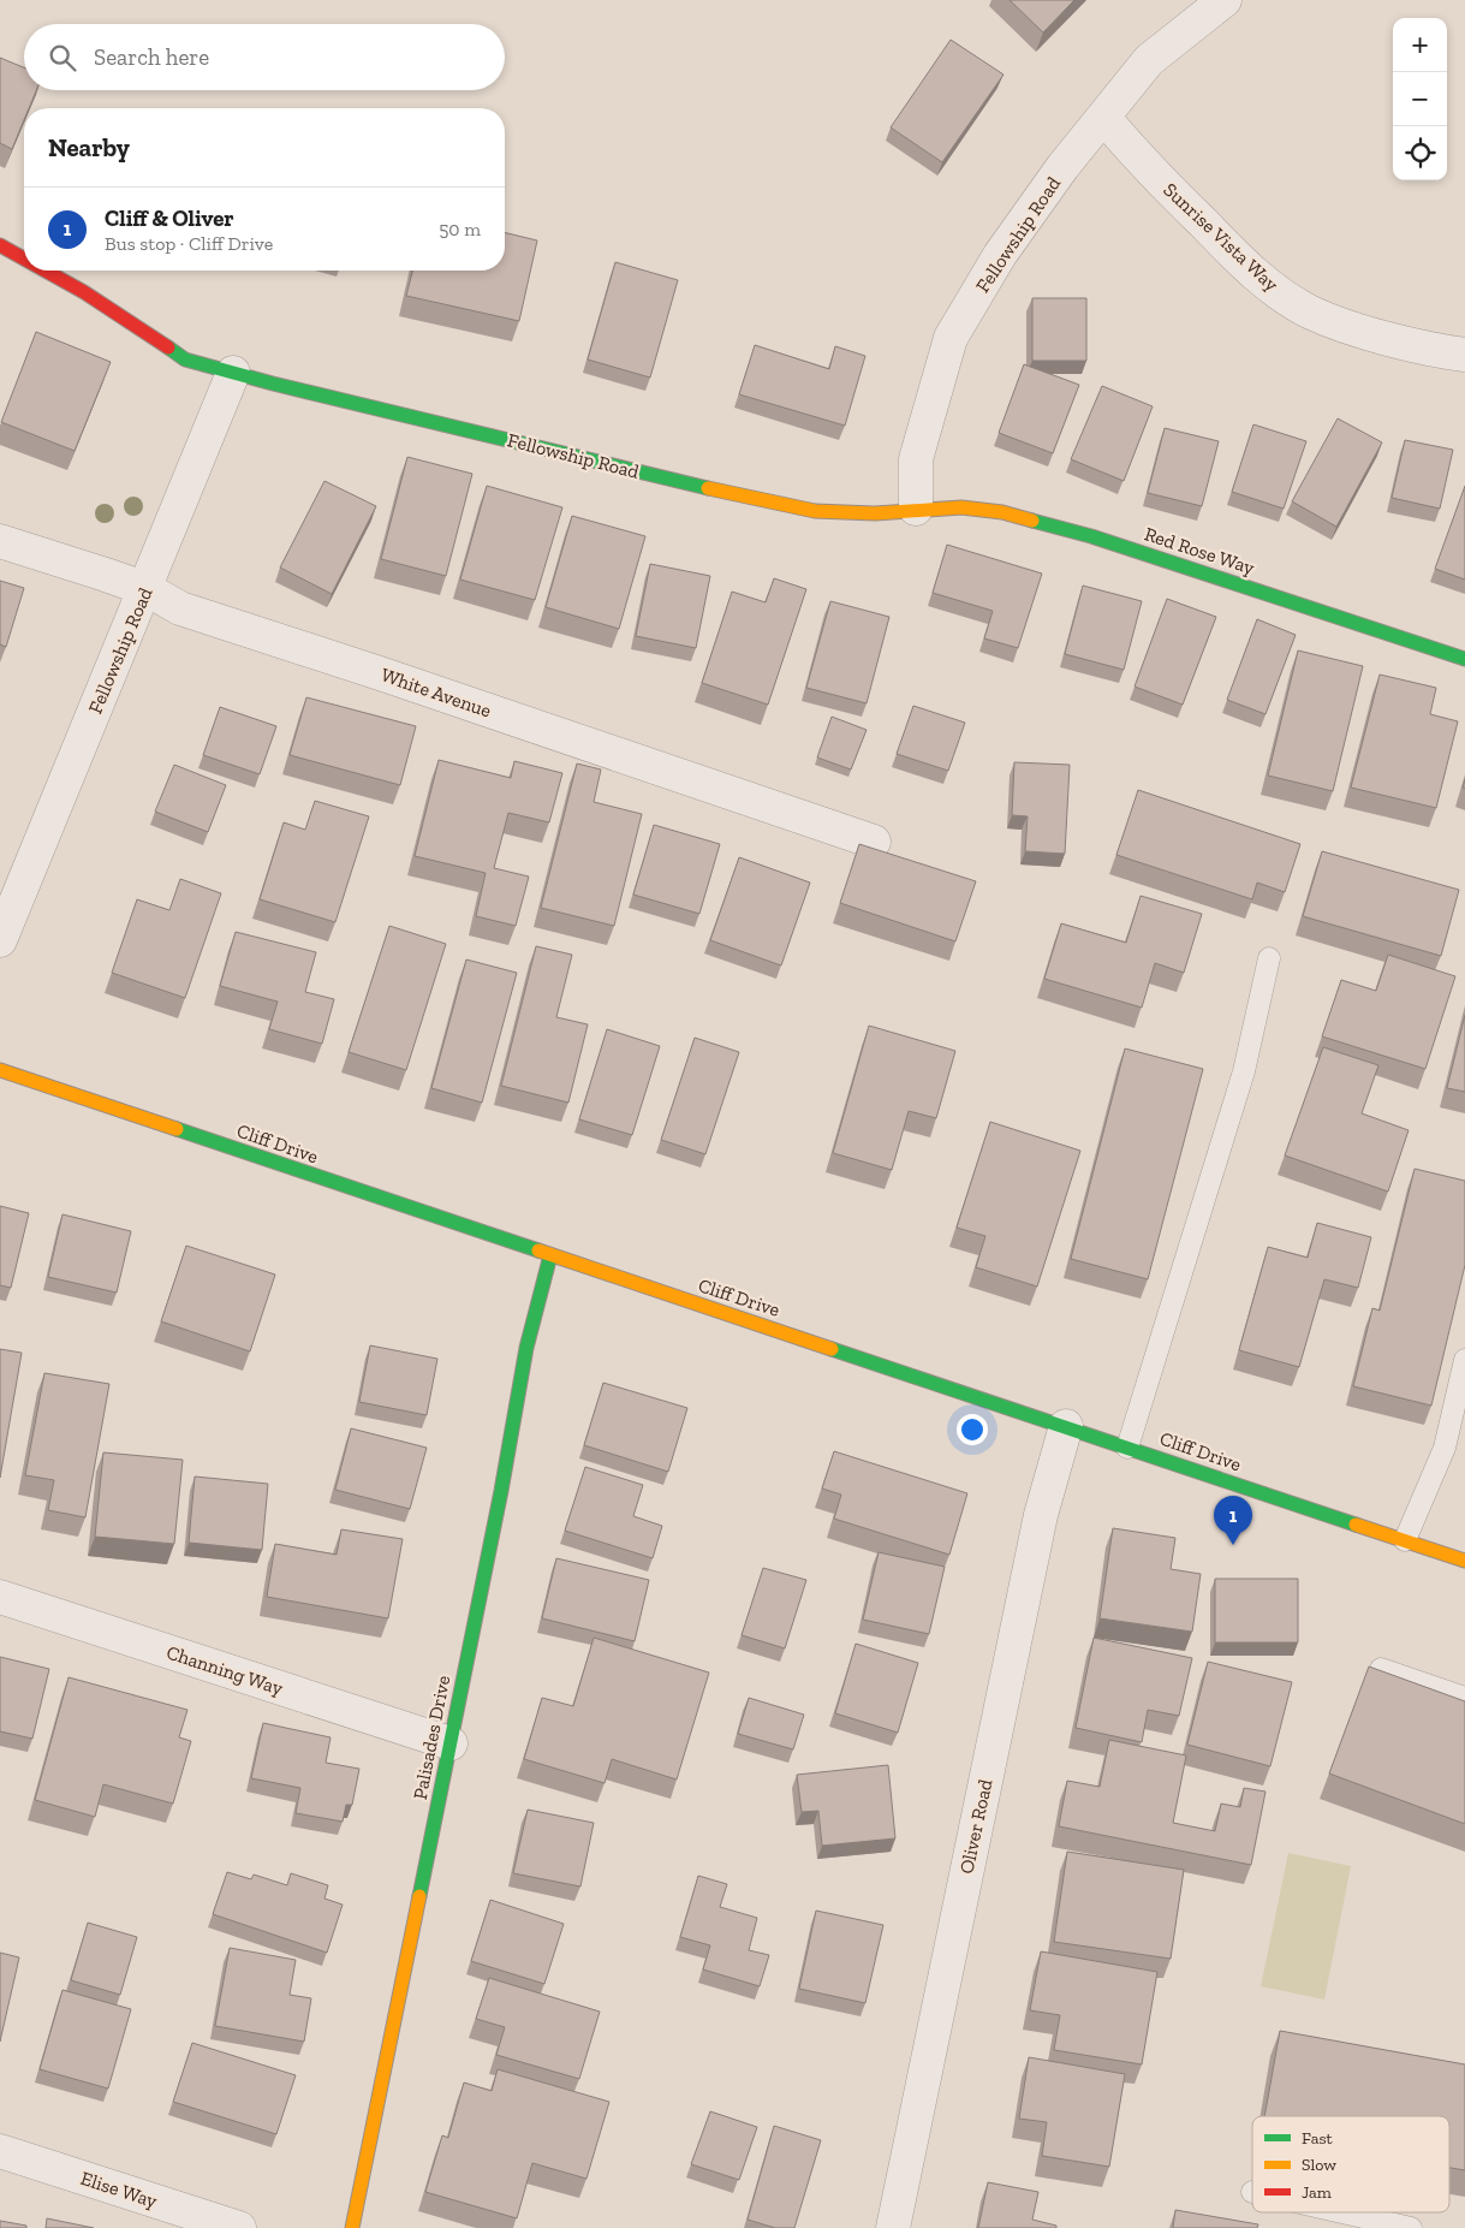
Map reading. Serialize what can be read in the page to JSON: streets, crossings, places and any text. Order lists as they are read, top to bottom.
{
  "streets": {
    "street": [
      "Fellowship Road",
      "Sunrise Vista Way",
      "Red Rose Way",
      "White Avenue",
      "Cliff Drive",
      "Channing Way",
      "Palisades Drive",
      "Oliver Road",
      "Elise Way"
    ]
  },
  "crossings": [
    ["Fellowship Road", "Sunrise Vista Way"],
    ["Fellowship Road", "Red Rose Way"],
    ["Fellowship Road", "White Avenue"],
    ["Cliff Drive", "Palisades Drive"],
    ["Cliff Drive", "Oliver Road"],
    ["Channing Way", "Palisades Drive"]
  ],
  "legend": ["Fast", "Slow", "Jam"],
  "page": {
    "map_buttons": ["+", "−"],
    "search": "Search here",
    "heading": "Nearby",
    "list": [
      {
        "mark": "1",
        "name": "Cliff & Oliver",
        "note": "Bus stop · Cliff Drive",
        "value": "50 m"
      }
    ],
    "pins": "1"
  }
}
